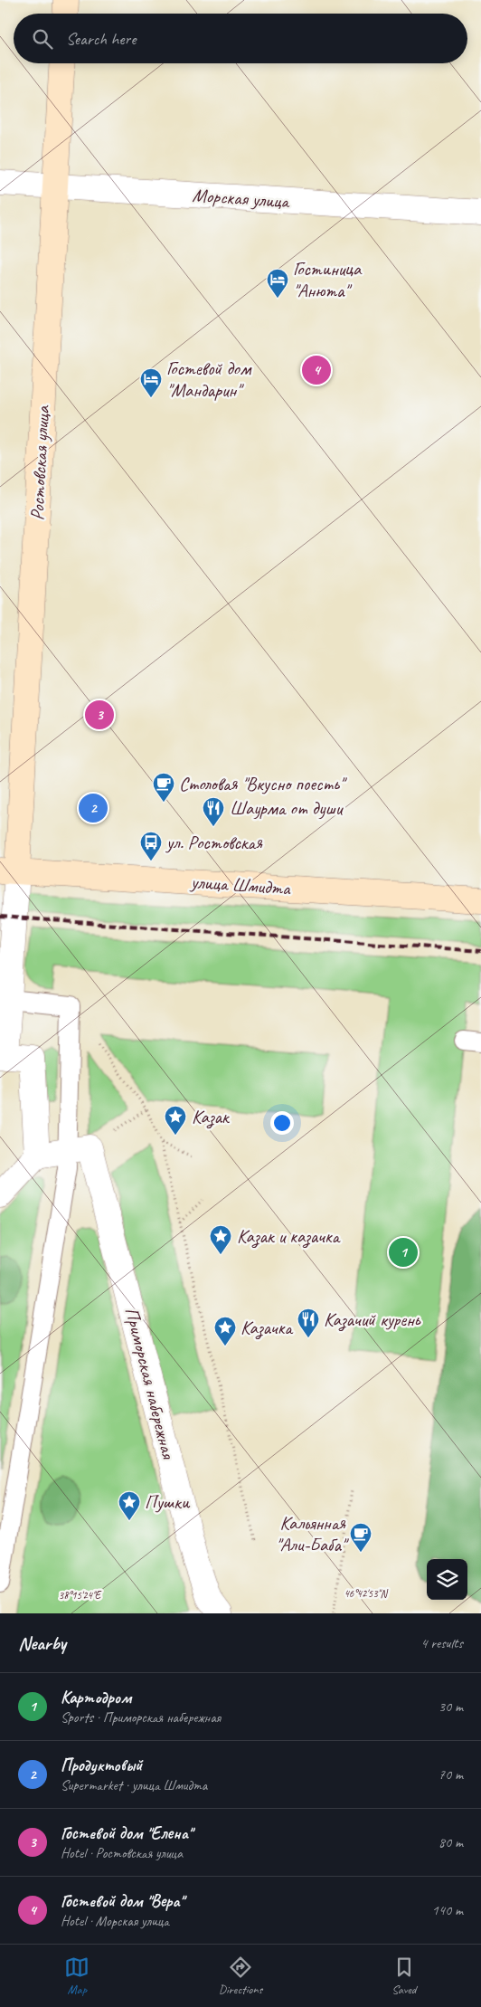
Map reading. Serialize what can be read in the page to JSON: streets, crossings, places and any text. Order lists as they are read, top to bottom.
{
  "streets": {
    "street": [
      "Морская улица",
      "Ростовская улица",
      "улица Шмидта",
      "Приморская набережная"
    ]
  },
  "crossings": [
    ["Морская улица", "Ростовская улица"],
    ["Ростовская улица", "улица Шмидта"]
  ],
  "places": {
    "hotel": ["Гостиница \"Анюта\"", "Гостевой дом \"Мандарин\""],
    "cafe": ["Столовая \"Вкусно поесть\"", "Кальянная \"Али-Баба\""],
    "restaurant": ["Шаурма от души", "Казачий курень"],
    "bus stop": ["ул. Ростовская"],
    "place": [
      "Казак",
      "Казак и казачка",
      "Казачка",
      "Пушки"
    ]
  },
  "page": {
    "search": "Search here",
    "pins": [
      "4",
      "3",
      "2",
      "1"
    ],
    "heading": ["Nearby", "4 results"],
    "list": [
      {
        "mark": "1",
        "name": "Картодром",
        "note": "Sports · Приморская набережная",
        "value": "30 m"
      },
      {
        "mark": "2",
        "name": "Продуктовый",
        "note": "Supermarket · улица Шмидта",
        "value": "70 m"
      },
      {
        "mark": "3",
        "name": "Гостевой дом \"Елена\"",
        "note": "Hotel · Ростовская улица",
        "value": "80 m"
      },
      {
        "mark": "4",
        "name": "Гостевой дом \"Вера\"",
        "note": "Hotel · Морская улица",
        "value": "140 m"
      }
    ],
    "nav": ["Map", "Directions", "Saved"]
  },
  "coordinates": ["46°42'53\"N", "38°15'24\"E"]
}
